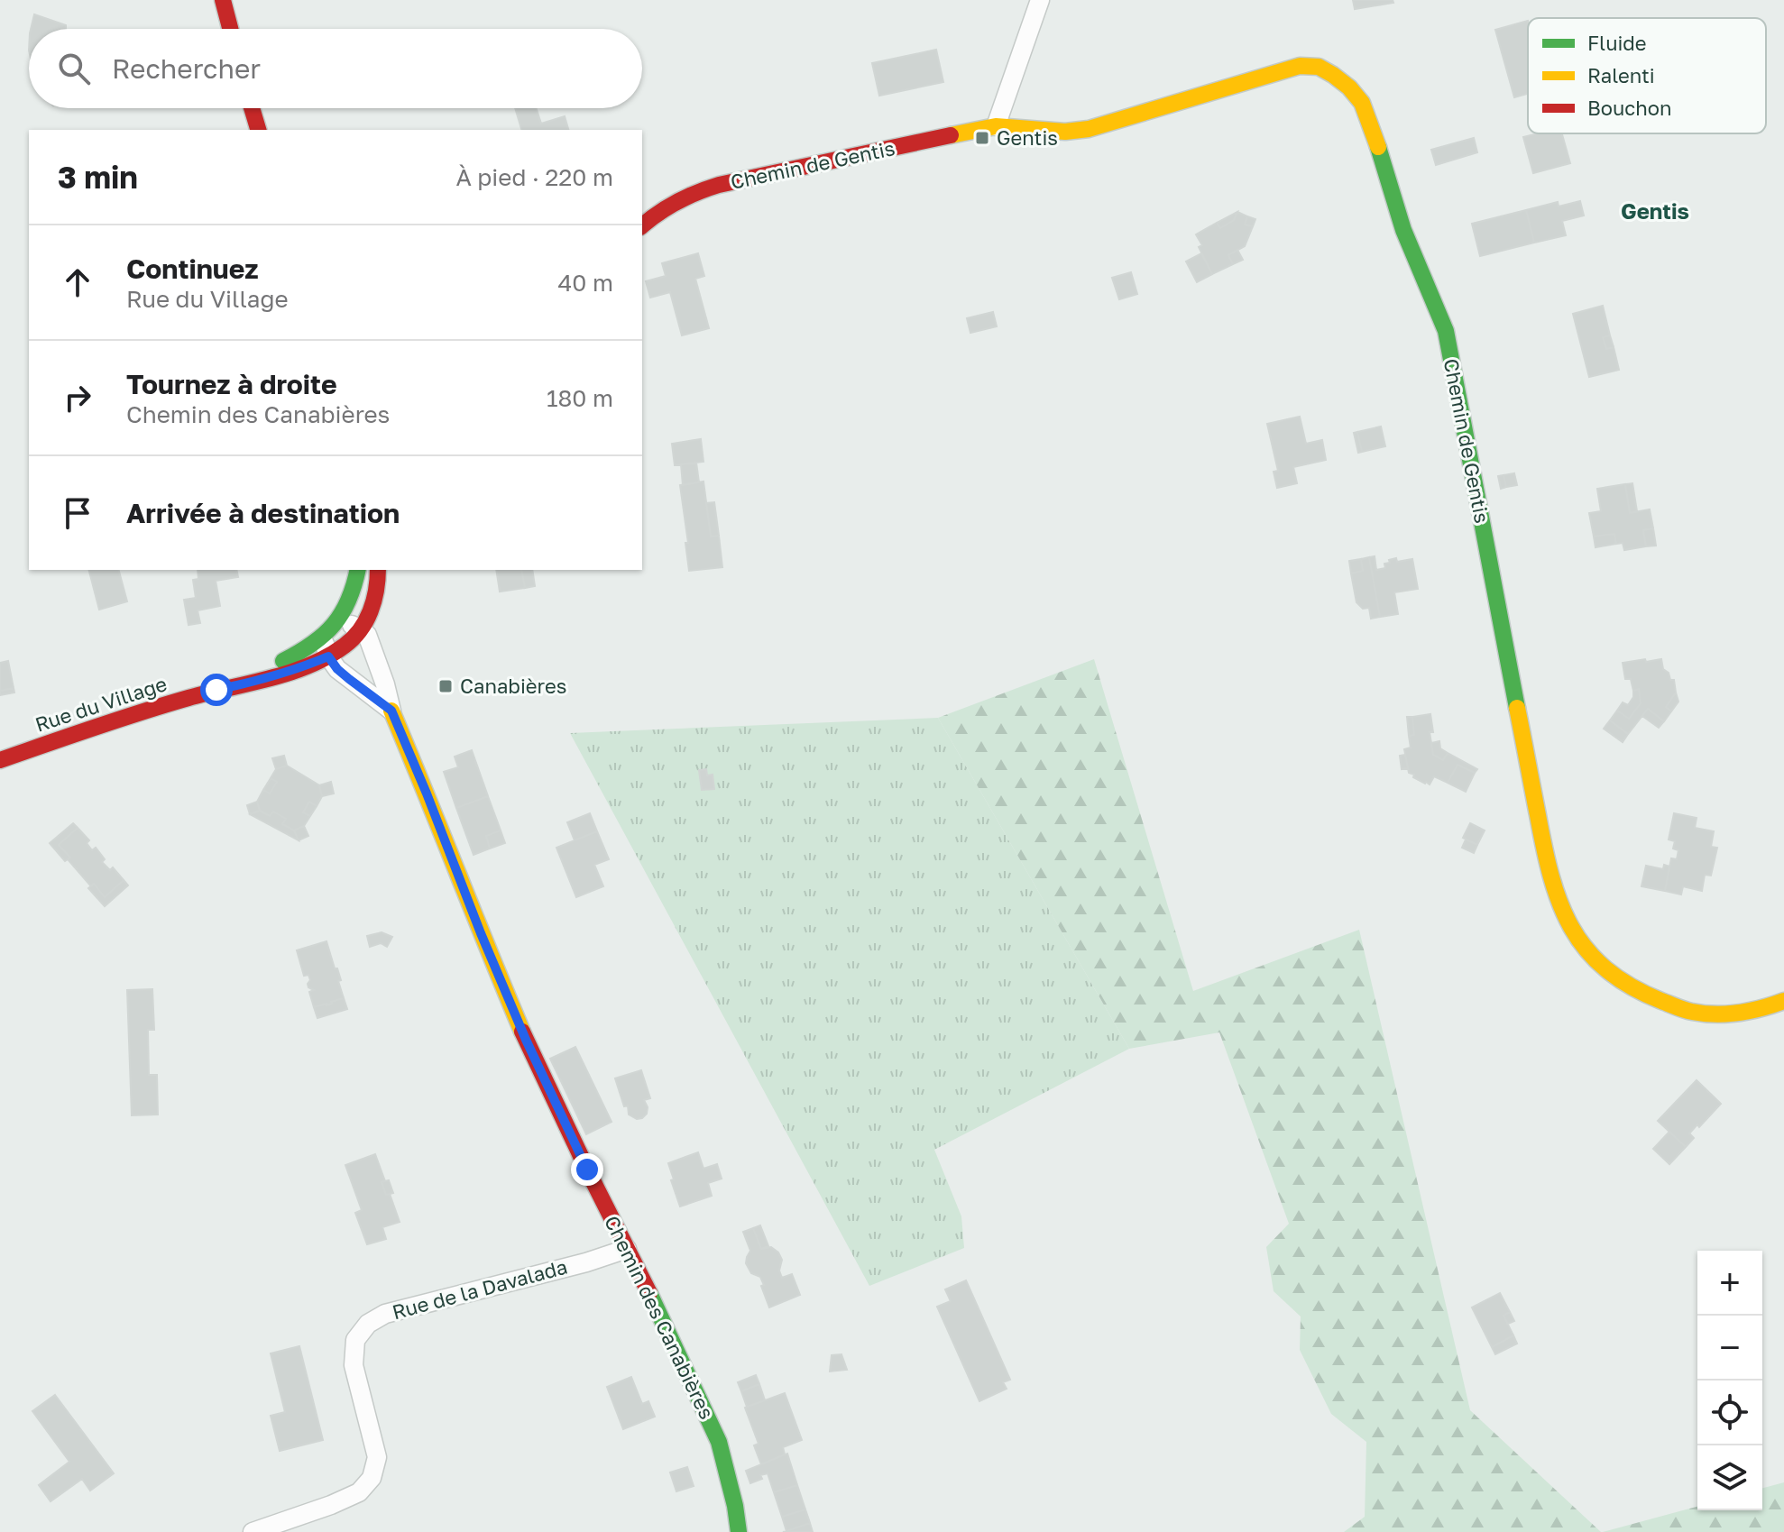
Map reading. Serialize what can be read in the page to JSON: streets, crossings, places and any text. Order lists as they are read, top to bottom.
{
  "streets": {
    "street": [
      "Chemin de Gentis",
      "Rue du Village",
      "Rue de la Davalada",
      "Chemin des Canabières"
    ]
  },
  "crossings": [
    ["Rue de la Davalada", "Chemin des Canabières"]
  ],
  "districts": ["Gentis"],
  "places": {
    "transit": ["Gentis", "Canabières"]
  },
  "legend": ["Fluide", "Ralenti", "Bouchon"],
  "page": {
    "search": "Rechercher",
    "heading": ["3 min", "À pied · 220 m"],
    "list": [
      ["Continuez", "Rue du Village", "40 m"],
      ["Tournez à droite", "Chemin des Canabières", "180 m"],
      "Arrivée à destination"
    ],
    "map_buttons": ["+", "−"]
  }
}
